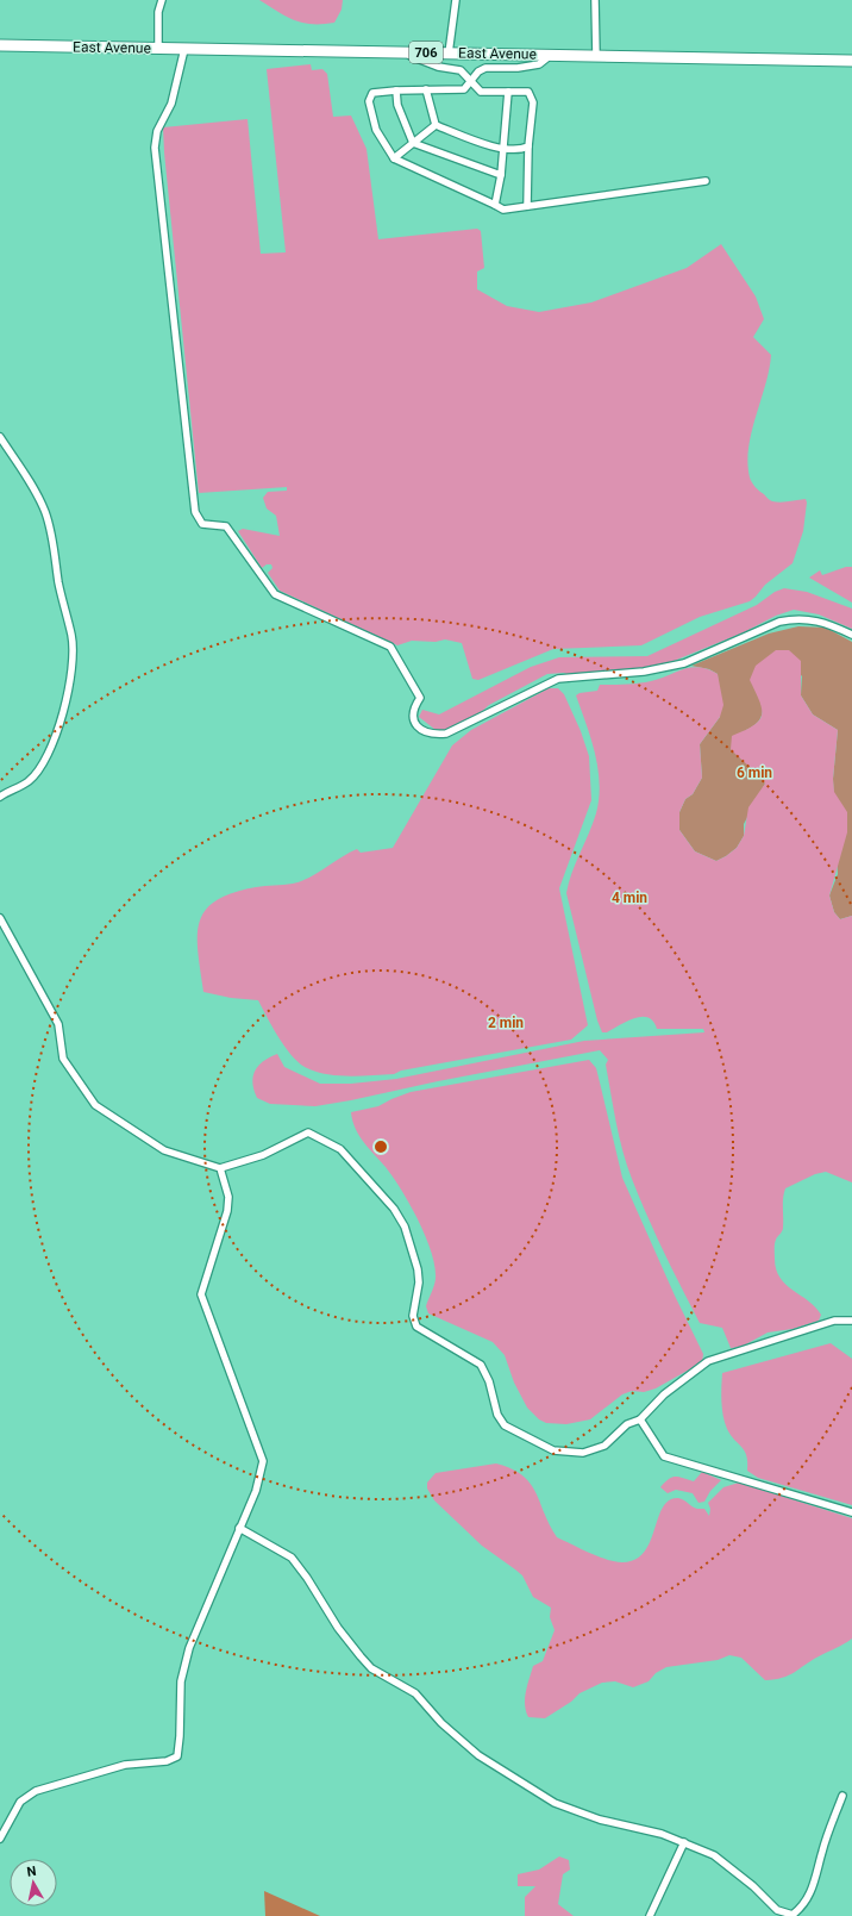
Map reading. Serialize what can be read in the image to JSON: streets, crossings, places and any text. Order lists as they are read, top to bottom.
{
  "streets": {
    "main road": ["East Avenue", "706"]
  },
  "north": "top",
  "rings": ["6 min", "4 min", "2 min"]
}
